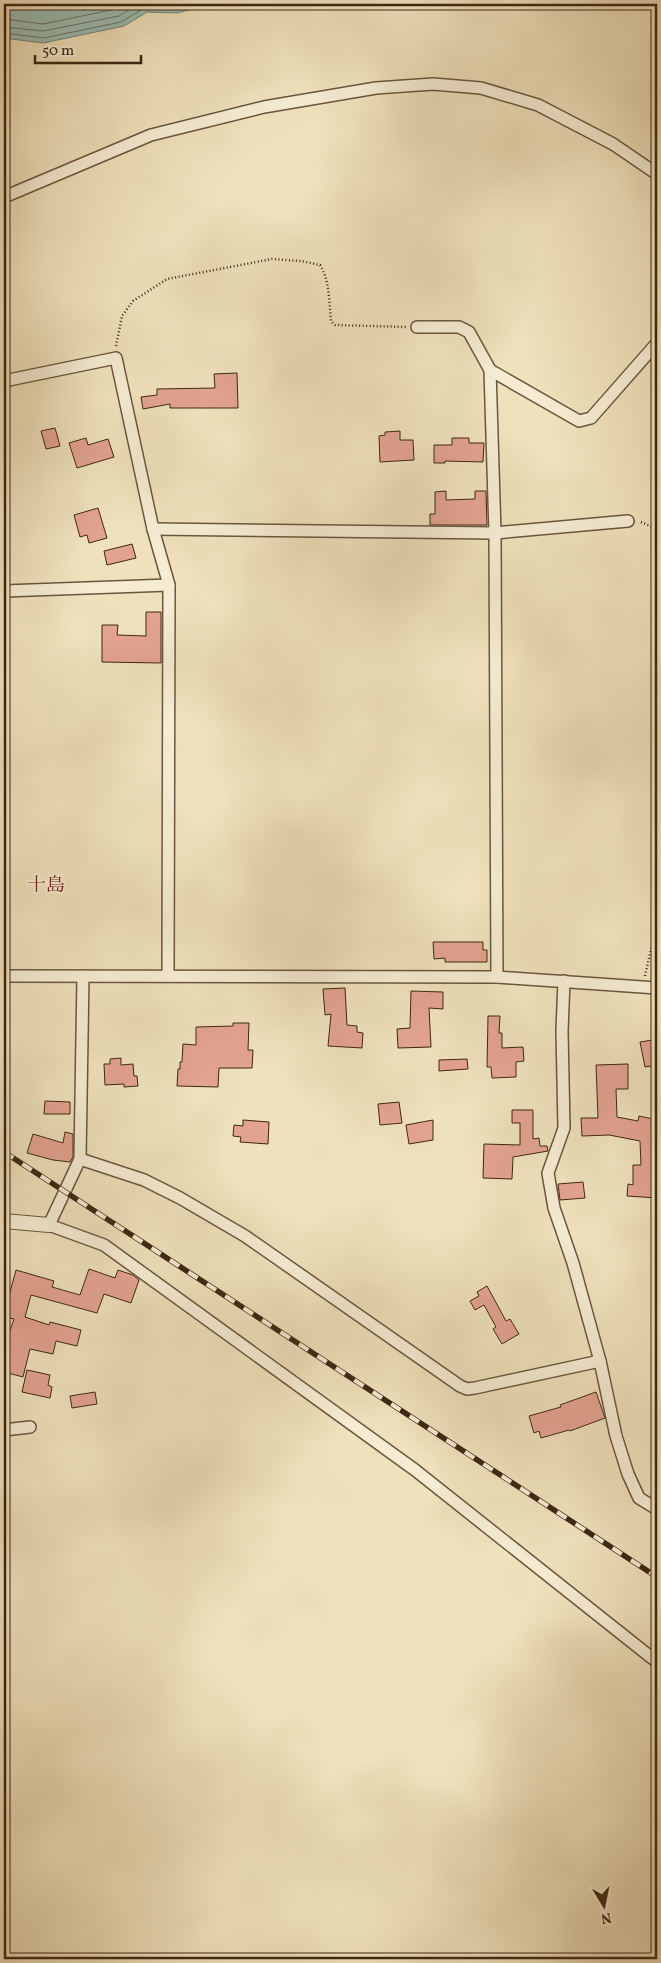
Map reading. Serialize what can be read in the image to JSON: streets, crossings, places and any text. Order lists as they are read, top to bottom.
{
  "districts": ["十島"],
  "scale_bar": "50 m",
  "north": "bottom"
}
